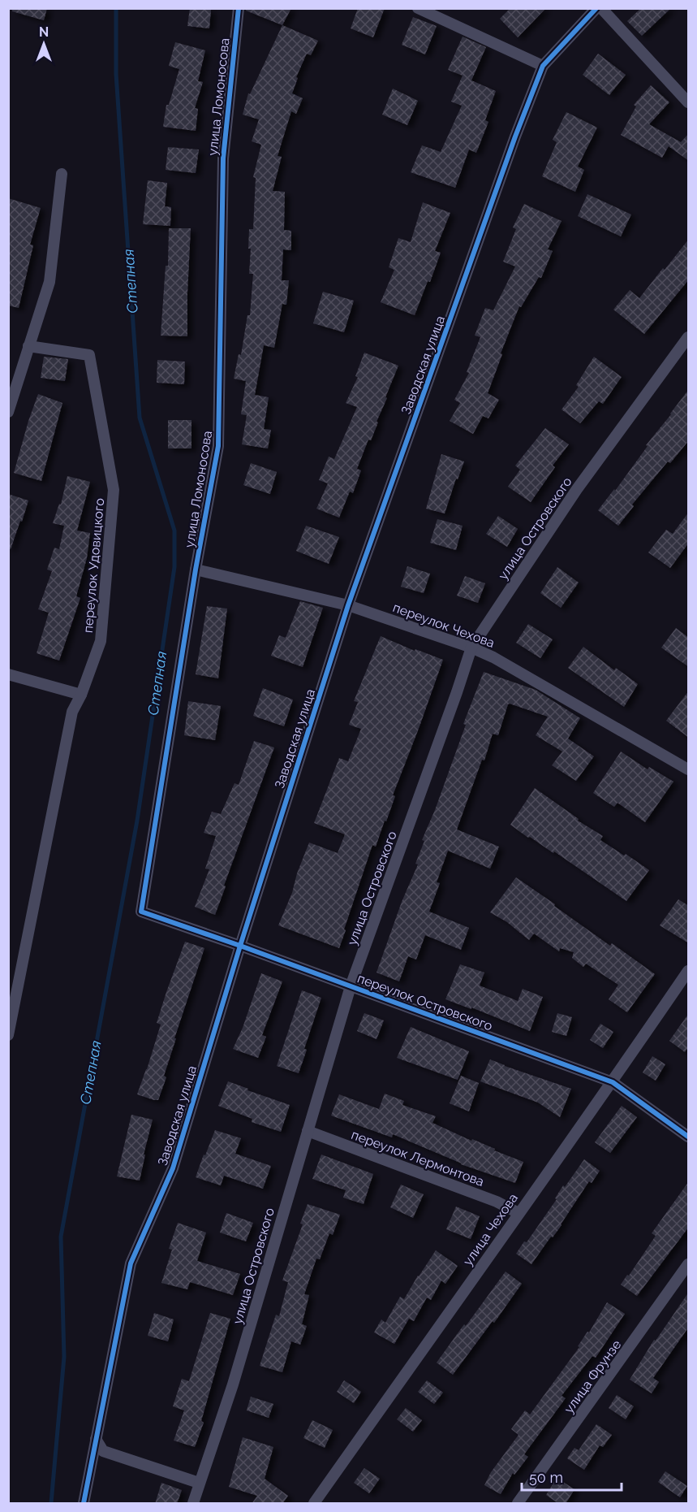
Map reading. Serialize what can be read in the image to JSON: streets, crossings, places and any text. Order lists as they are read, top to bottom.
{
  "streets": {
    "street": [
      "улица Ломоносова",
      "Заводская улица",
      "улица Островского",
      "переулок Удовицкого",
      "переулок Чехова",
      "переулок Островского",
      "переулок Лермонтова",
      "улица Чехова",
      "улица Фрунзе"
    ]
  },
  "crossings": [
    ["улица Ломоносова", "переулок Чехова"],
    ["улица Ломоносова", "переулок Островского"],
    ["Заводская улица", "переулок Чехова"],
    ["Заводская улица", "переулок Островского"],
    ["улица Островского", "переулок Чехова"],
    ["улица Островского", "переулок Островского"],
    ["улица Островского", "переулок Лермонтова"],
    ["переулок Островского", "улица Чехова"],
    ["переулок Лермонтова", "улица Чехова"]
  ],
  "water": ["Степная"],
  "scale_bar": "50 m",
  "north": "top"
}
